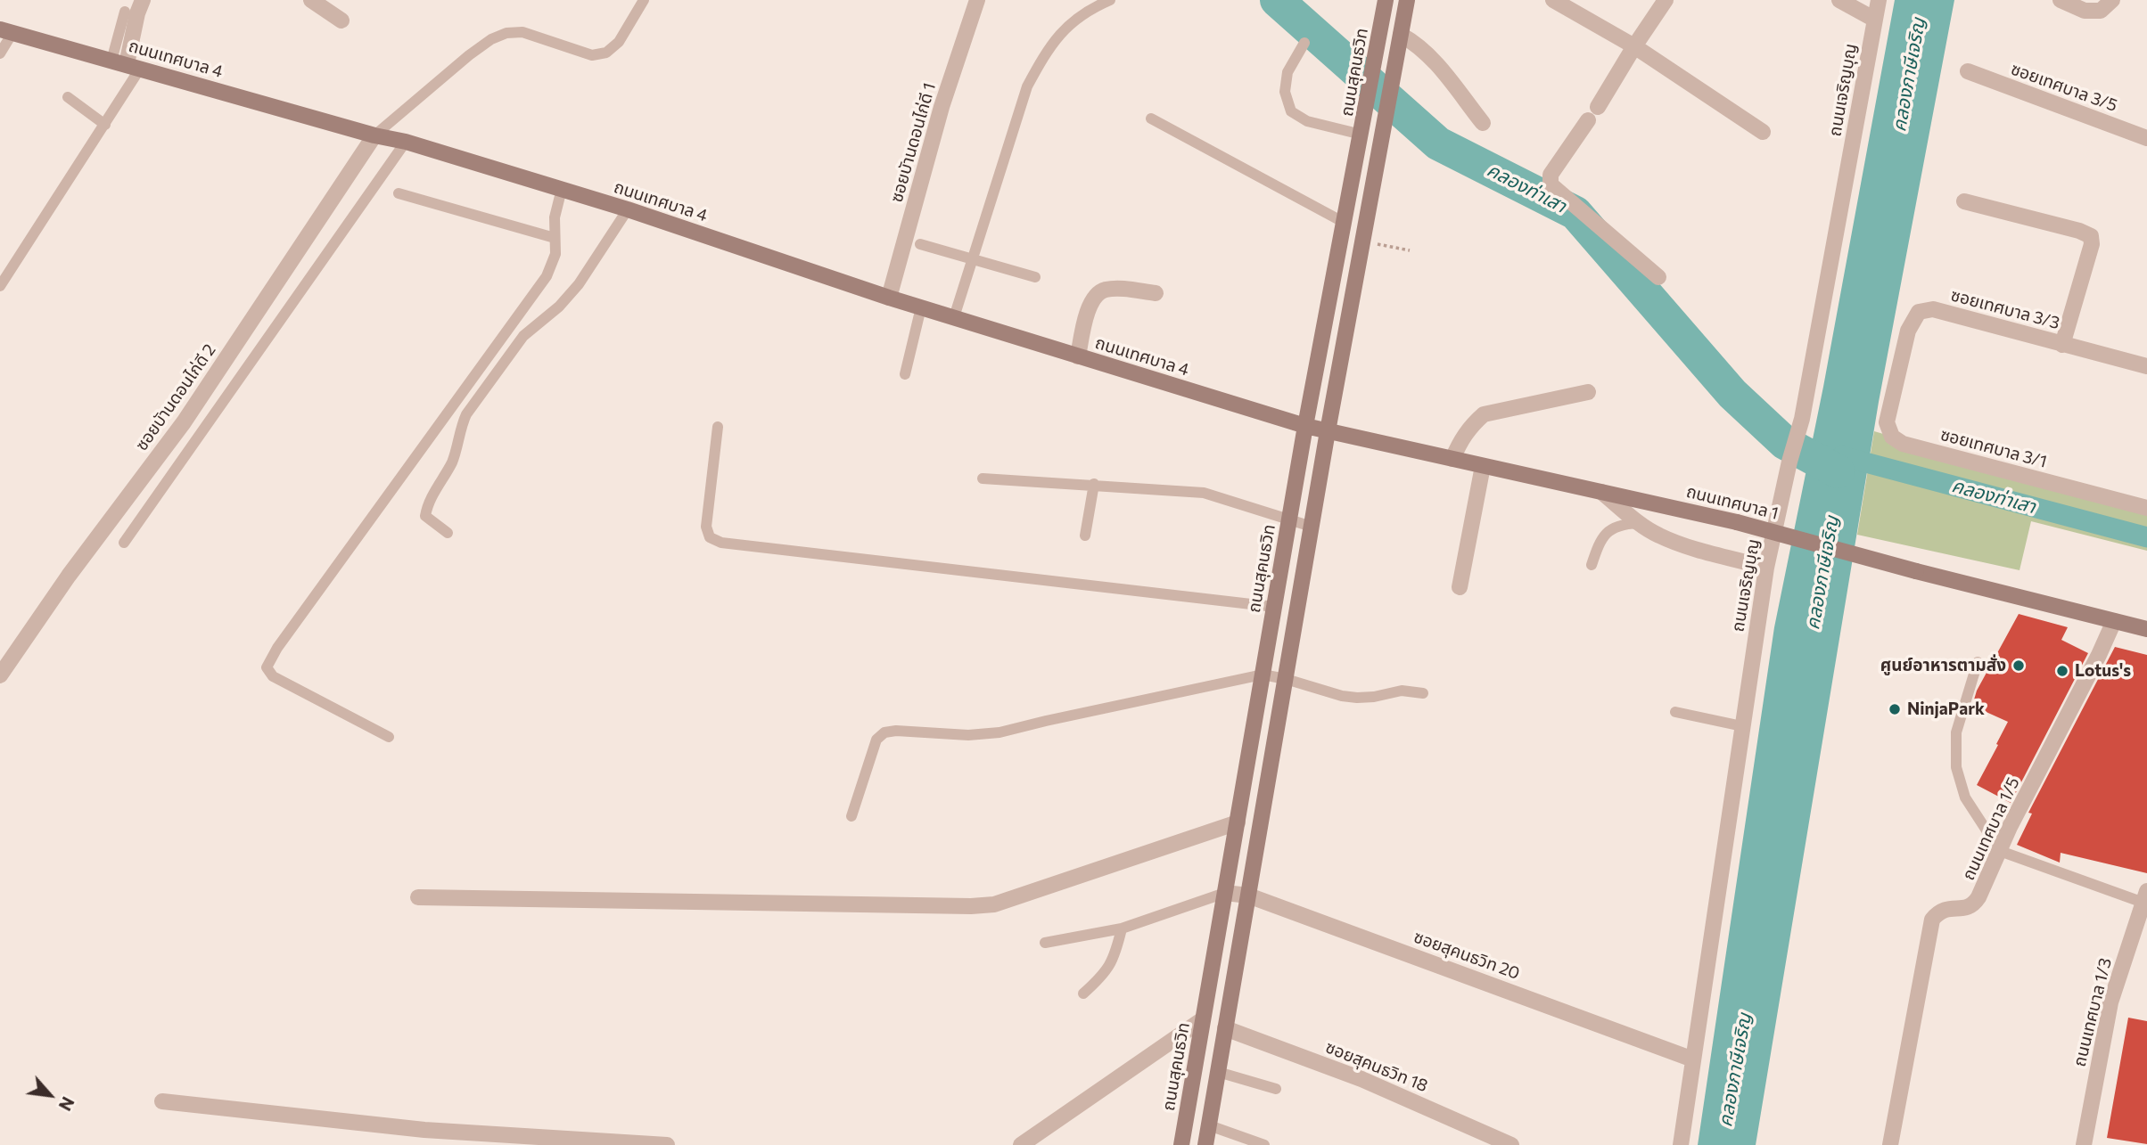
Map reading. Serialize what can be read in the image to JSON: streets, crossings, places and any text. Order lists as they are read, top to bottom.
{
  "streets": {
    "main road": ["ถนนเทศบาล 4", "ถนนสุคนธวิท", "ถนนเทศบาล 1"],
    "street": [
      "ซอยเทศบาล 3/5",
      "ถนนเจริญบุญ",
      "ซอยบัานดอนไก่ดี 1",
      "ซอยเทศบาล 3/3",
      "ซอยบัานดอนไก่ดี 2",
      "ซอยเทศบาล 3/1",
      "ถนนเทศบาล 1/5",
      "ซอยสุคนธวิท 20",
      "ถนนเทศบาล 1/3",
      "ซอยสุคนธวิท 18"
    ]
  },
  "crossings": [
    ["ถนนเทศบาล 4", "ถนนสุคนธวิท"],
    ["ถนนเทศบาล 4", "ซอยบัานดอนไก่ดี 1"],
    ["ถนนเทศบาล 4", "ซอยบัานดอนไก่ดี 2"],
    ["ถนนเทศบาล 4", "ถนนเทศบาล 1"],
    ["ถนนสุคนธวิท", "ถนนเทศบาล 1"],
    ["ถนนสุคนธวิท", "ซอยสุคนธวิท 20"],
    ["ถนนเจริญบุญ", "ซอยสุคนธวิท 20"],
    ["ซอยเทศบาล 3/3", "ซอยเทศบาล 3/1"],
    ["ถนนเทศบาล 1", "ถนนเทศบาล 1/5"]
  ],
  "water": ["คลองภาษีเจริญ", "คลองท่าเสา"],
  "places": ["ศูนย์อาหารตามสั่ง", "Lotus's", "NinjaPark"],
  "north": "bottom right"
}
